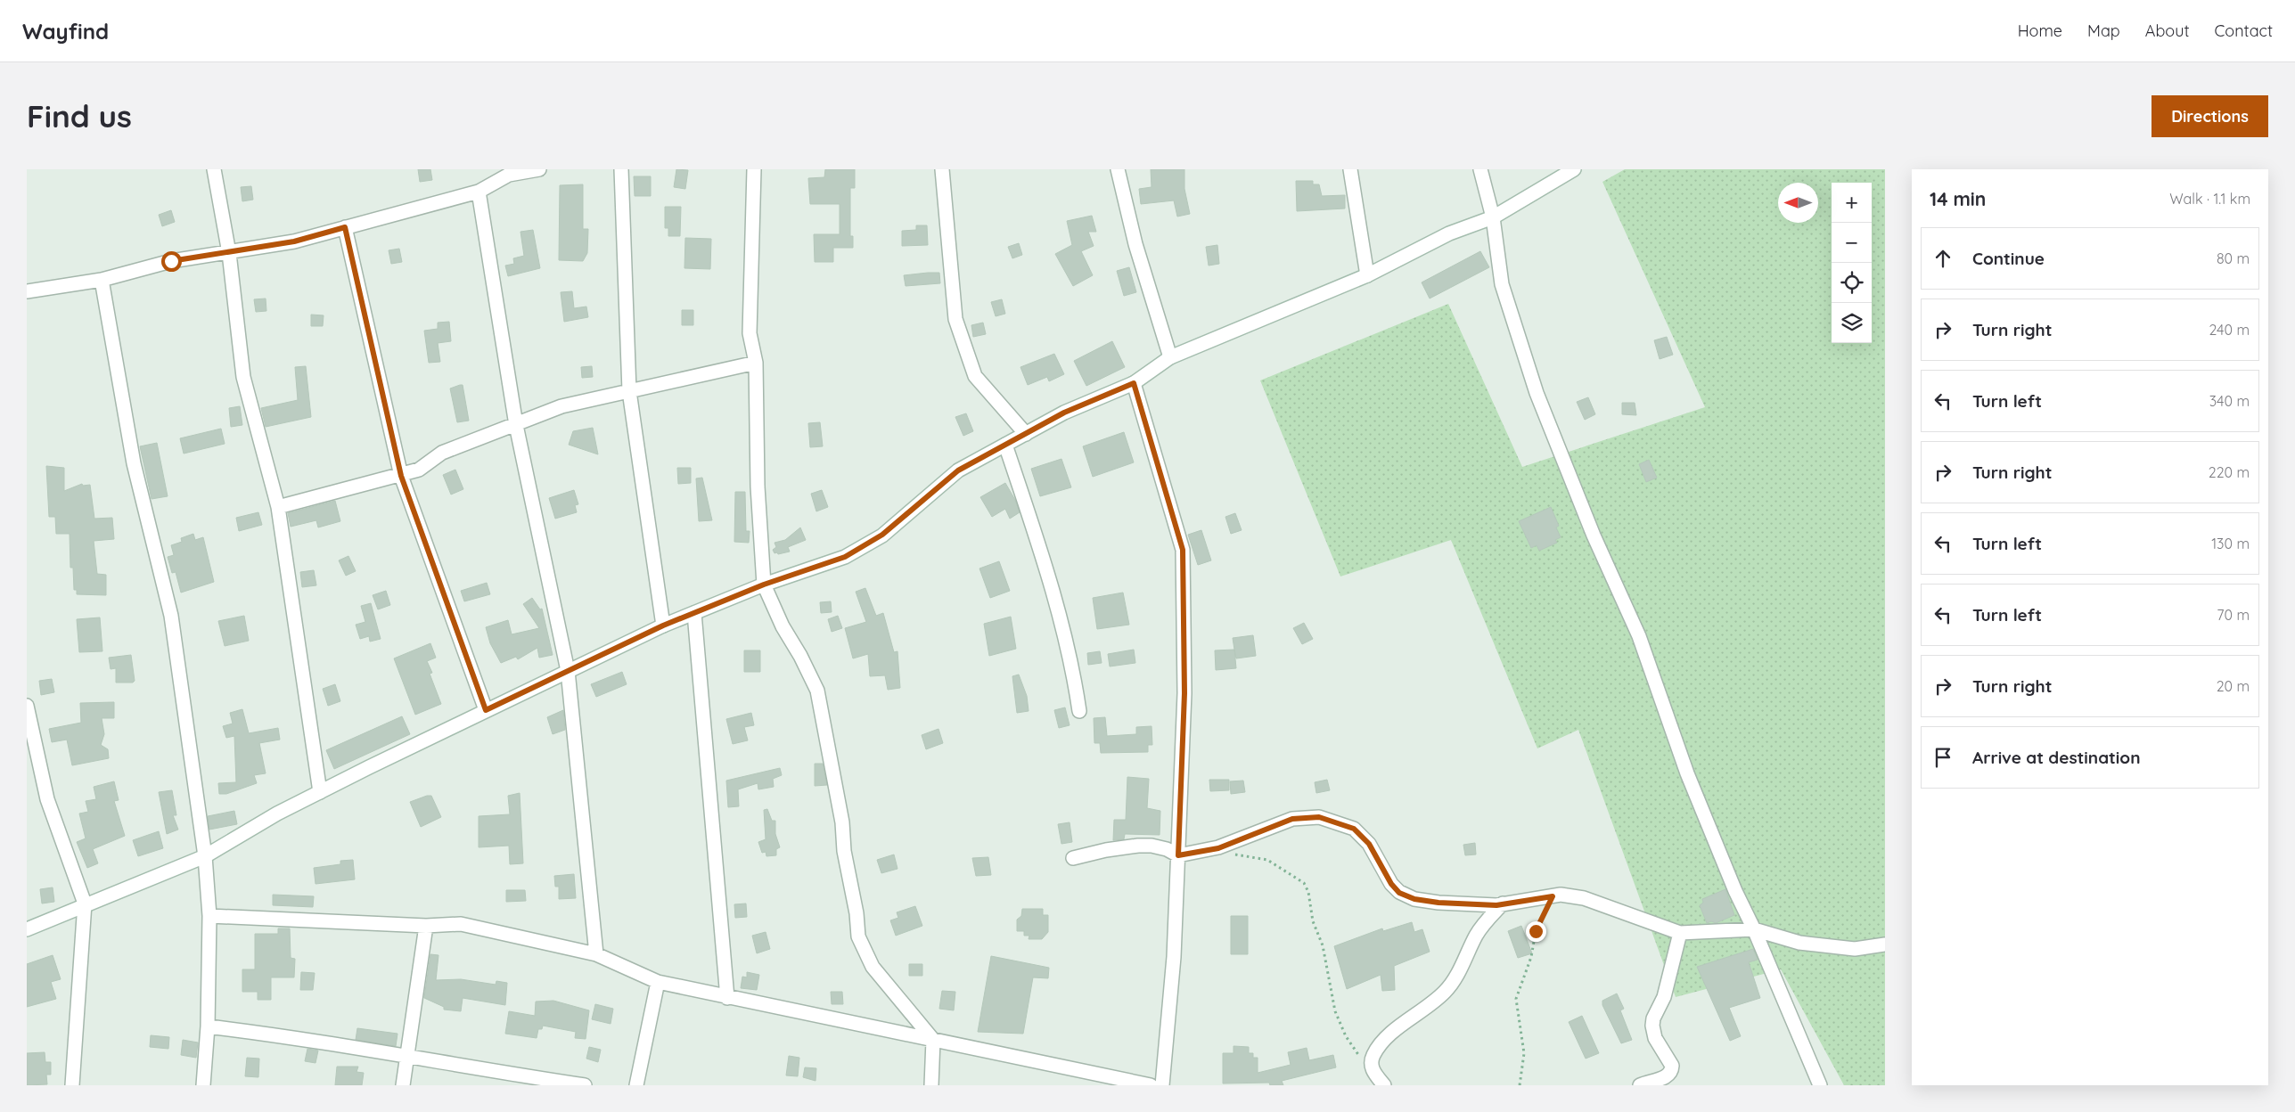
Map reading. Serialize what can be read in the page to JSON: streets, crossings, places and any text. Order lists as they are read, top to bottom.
{
  "north": "left",
  "page": {
    "header": "Wayfind",
    "nav": [
      "Home",
      "Map",
      "About",
      "Contact"
    ],
    "buttons": "Directions",
    "title": "Find us",
    "heading": ["14 min", "Walk · 1.1 km"],
    "map_buttons": ["+", "−"],
    "list": [
      ["Continue", "80 m"],
      ["Turn right", "240 m"],
      ["Turn left", "340 m"],
      ["Turn right", "220 m"],
      ["Turn left", "130 m"],
      ["Turn left", "70 m"],
      ["Turn right", "20 m"],
      "Arrive at destination"
    ]
  }
}
